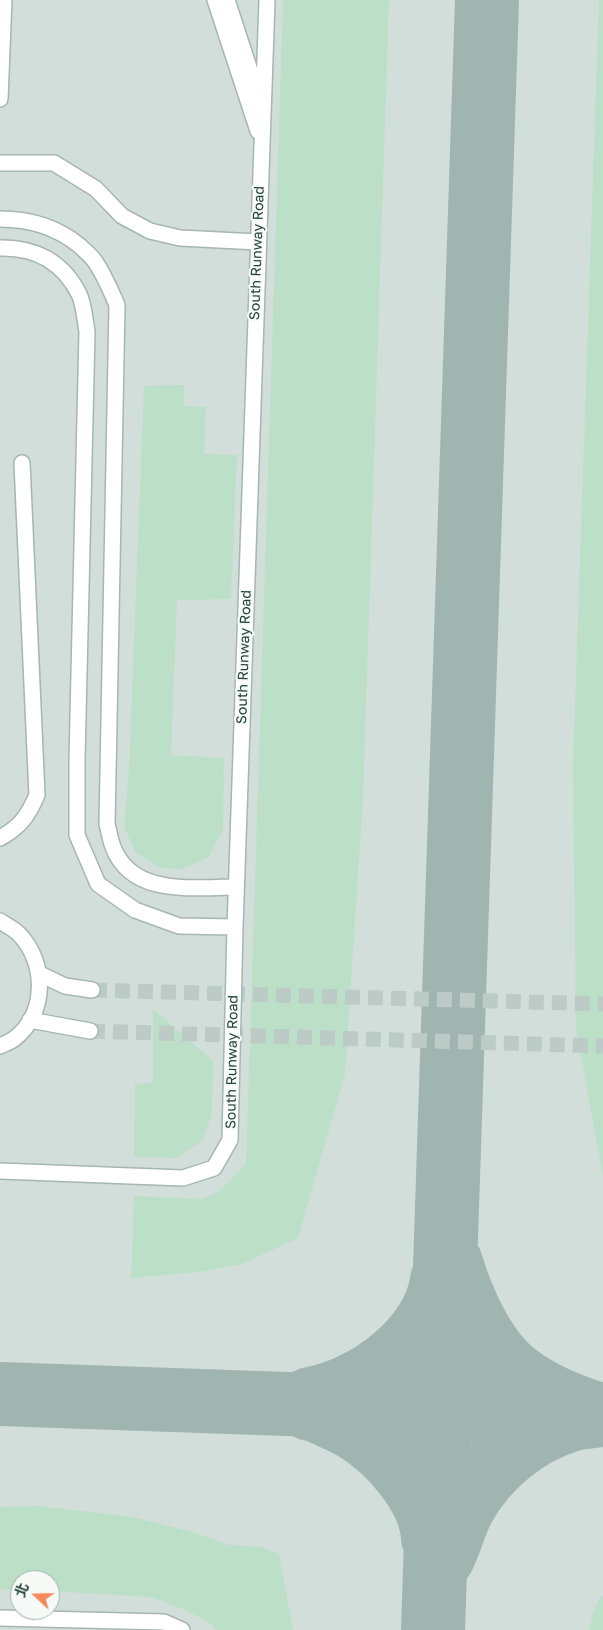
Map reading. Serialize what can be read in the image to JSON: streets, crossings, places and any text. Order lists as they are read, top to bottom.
{
  "streets": {
    "lane": ["South Runway Road"]
  },
  "north": "left"
}
